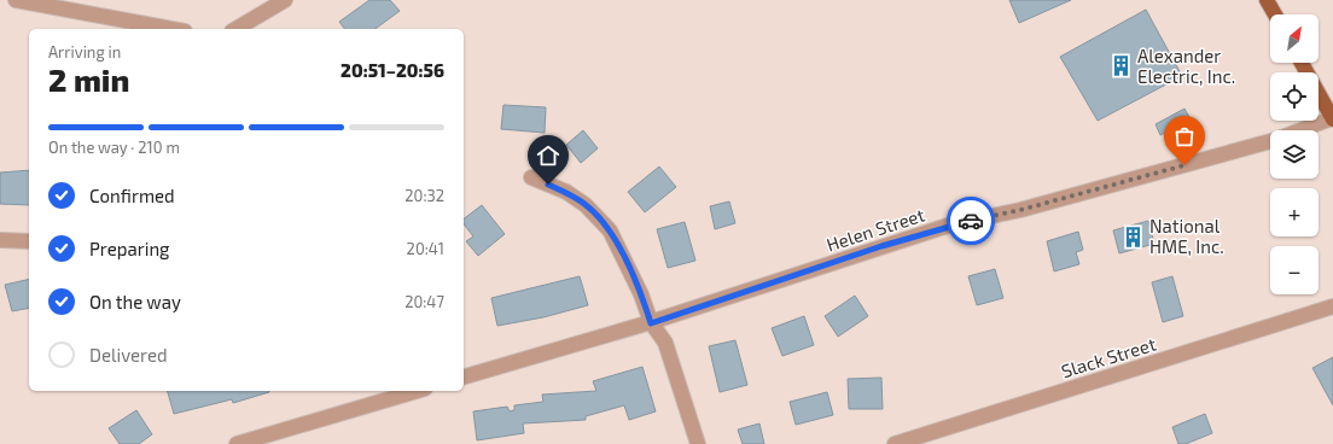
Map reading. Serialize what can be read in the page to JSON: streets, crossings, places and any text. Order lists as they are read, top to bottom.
{
  "streets": {
    "street": ["Helen Street", "Slack Street"]
  },
  "places": {
    "building": ["Alexander Electric, Inc.", "National HME, Inc."]
  },
  "north": "top right",
  "page": {
    "map_buttons": ["+", "−"],
    "heading": ["2 min", "Arriving in", "20:51–20:56"],
    "bar": "On the way · 210 m",
    "list": [
      ["Confirmed", "20:32"],
      ["Preparing", "20:41"],
      ["On the way", "20:47"],
      "Delivered"
    ]
  }
}
